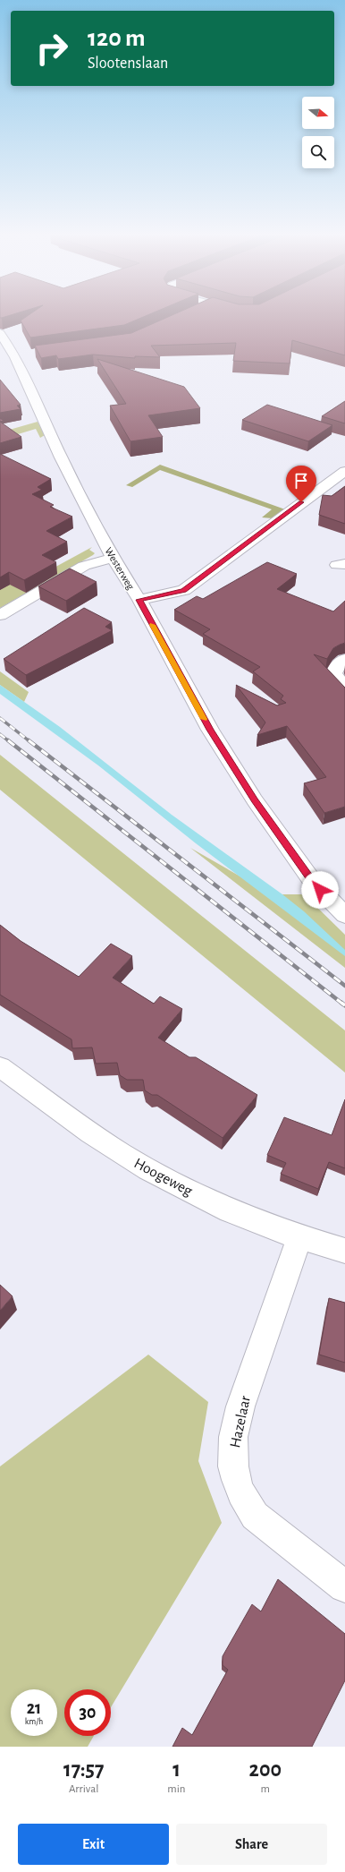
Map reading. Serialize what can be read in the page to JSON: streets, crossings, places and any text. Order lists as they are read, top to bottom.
{
  "streets": {
    "street": ["Westerweg", "Hoogeweg", "Hazelaar"]
  },
  "crossings": [
    ["Hoogeweg", "Hazelaar"]
  ],
  "north": "right",
  "page": {
    "turn": ["120 m", "Slootenslaan"],
    "speed": "21 km/h",
    "limit": "30",
    "eta": [
      "17:57",
      "Arrival",
      "1",
      "min",
      "200",
      "m"
    ],
    "buttons": ["Exit", "Share"]
  }
}
